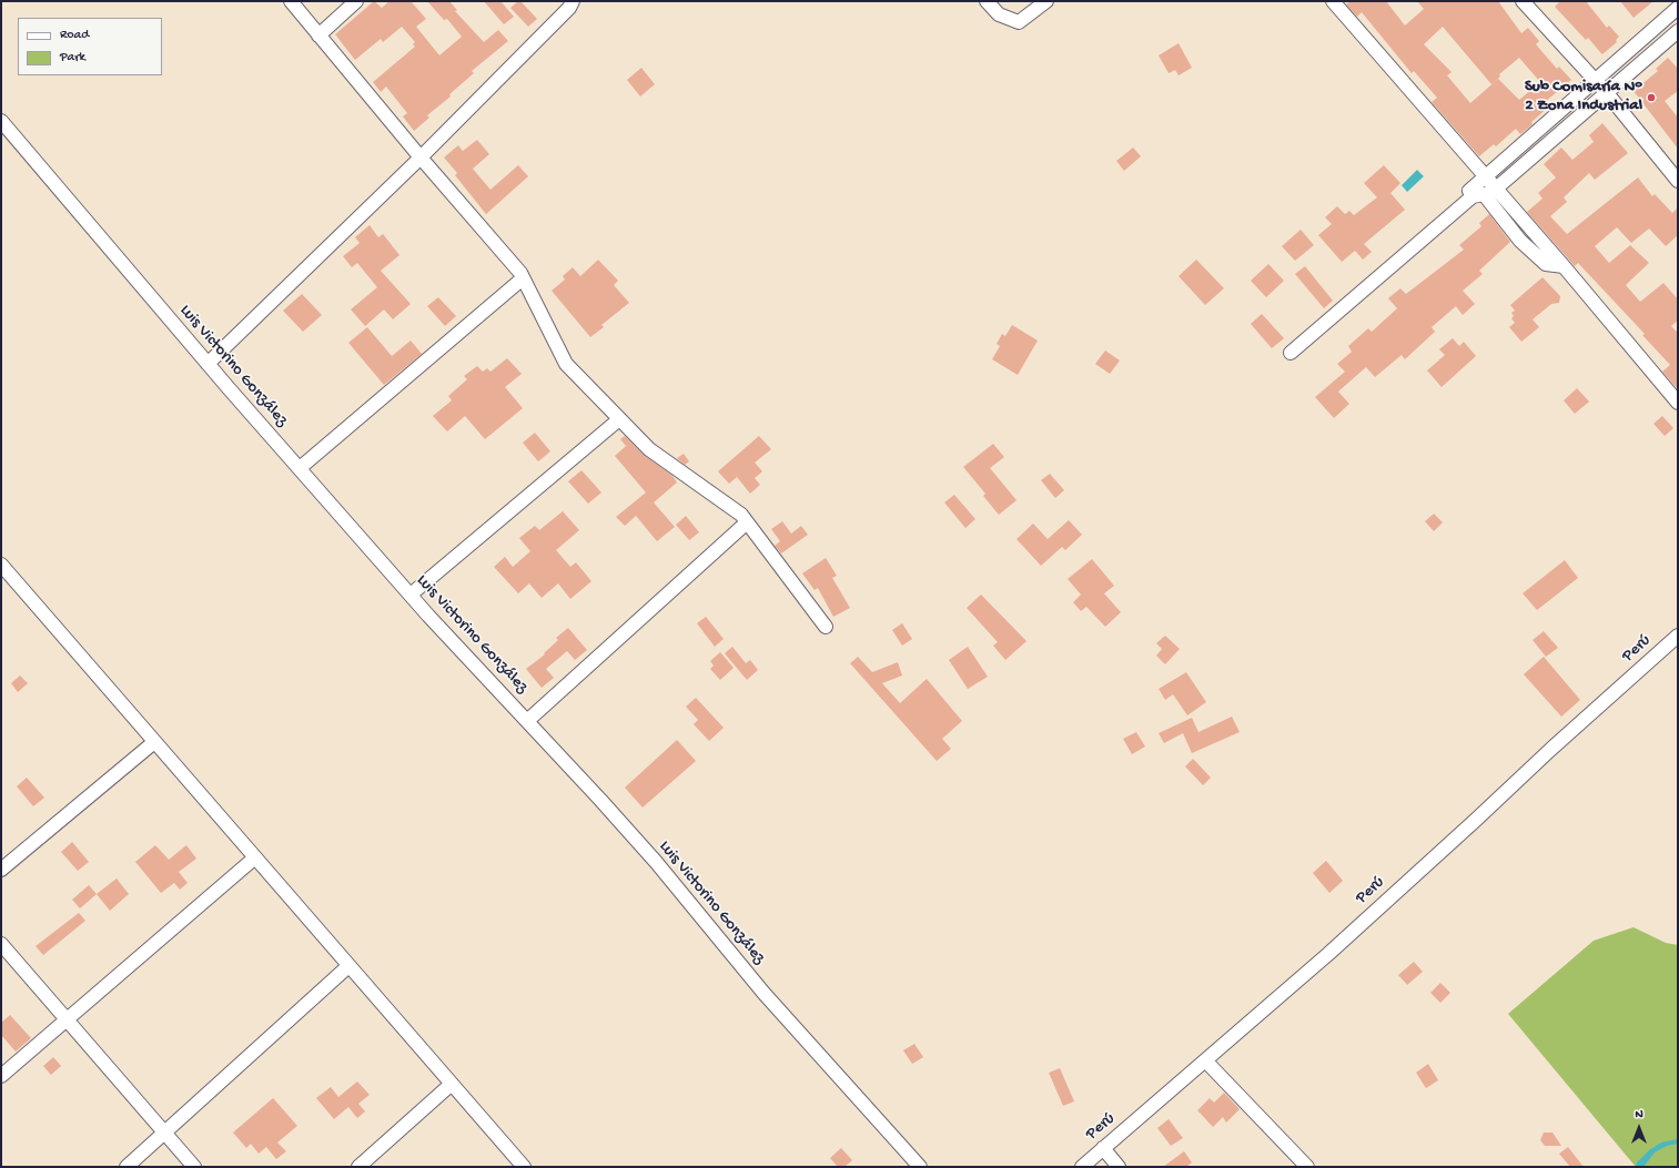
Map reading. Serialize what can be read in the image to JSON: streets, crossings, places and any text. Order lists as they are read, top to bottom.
{
  "streets": {
    "street": ["Luis Victorino González", "Perú"]
  },
  "places": ["Sub Comisaría N° 2 Zona Industrial"],
  "legend": ["Road", "Park"],
  "north": "top"
}
